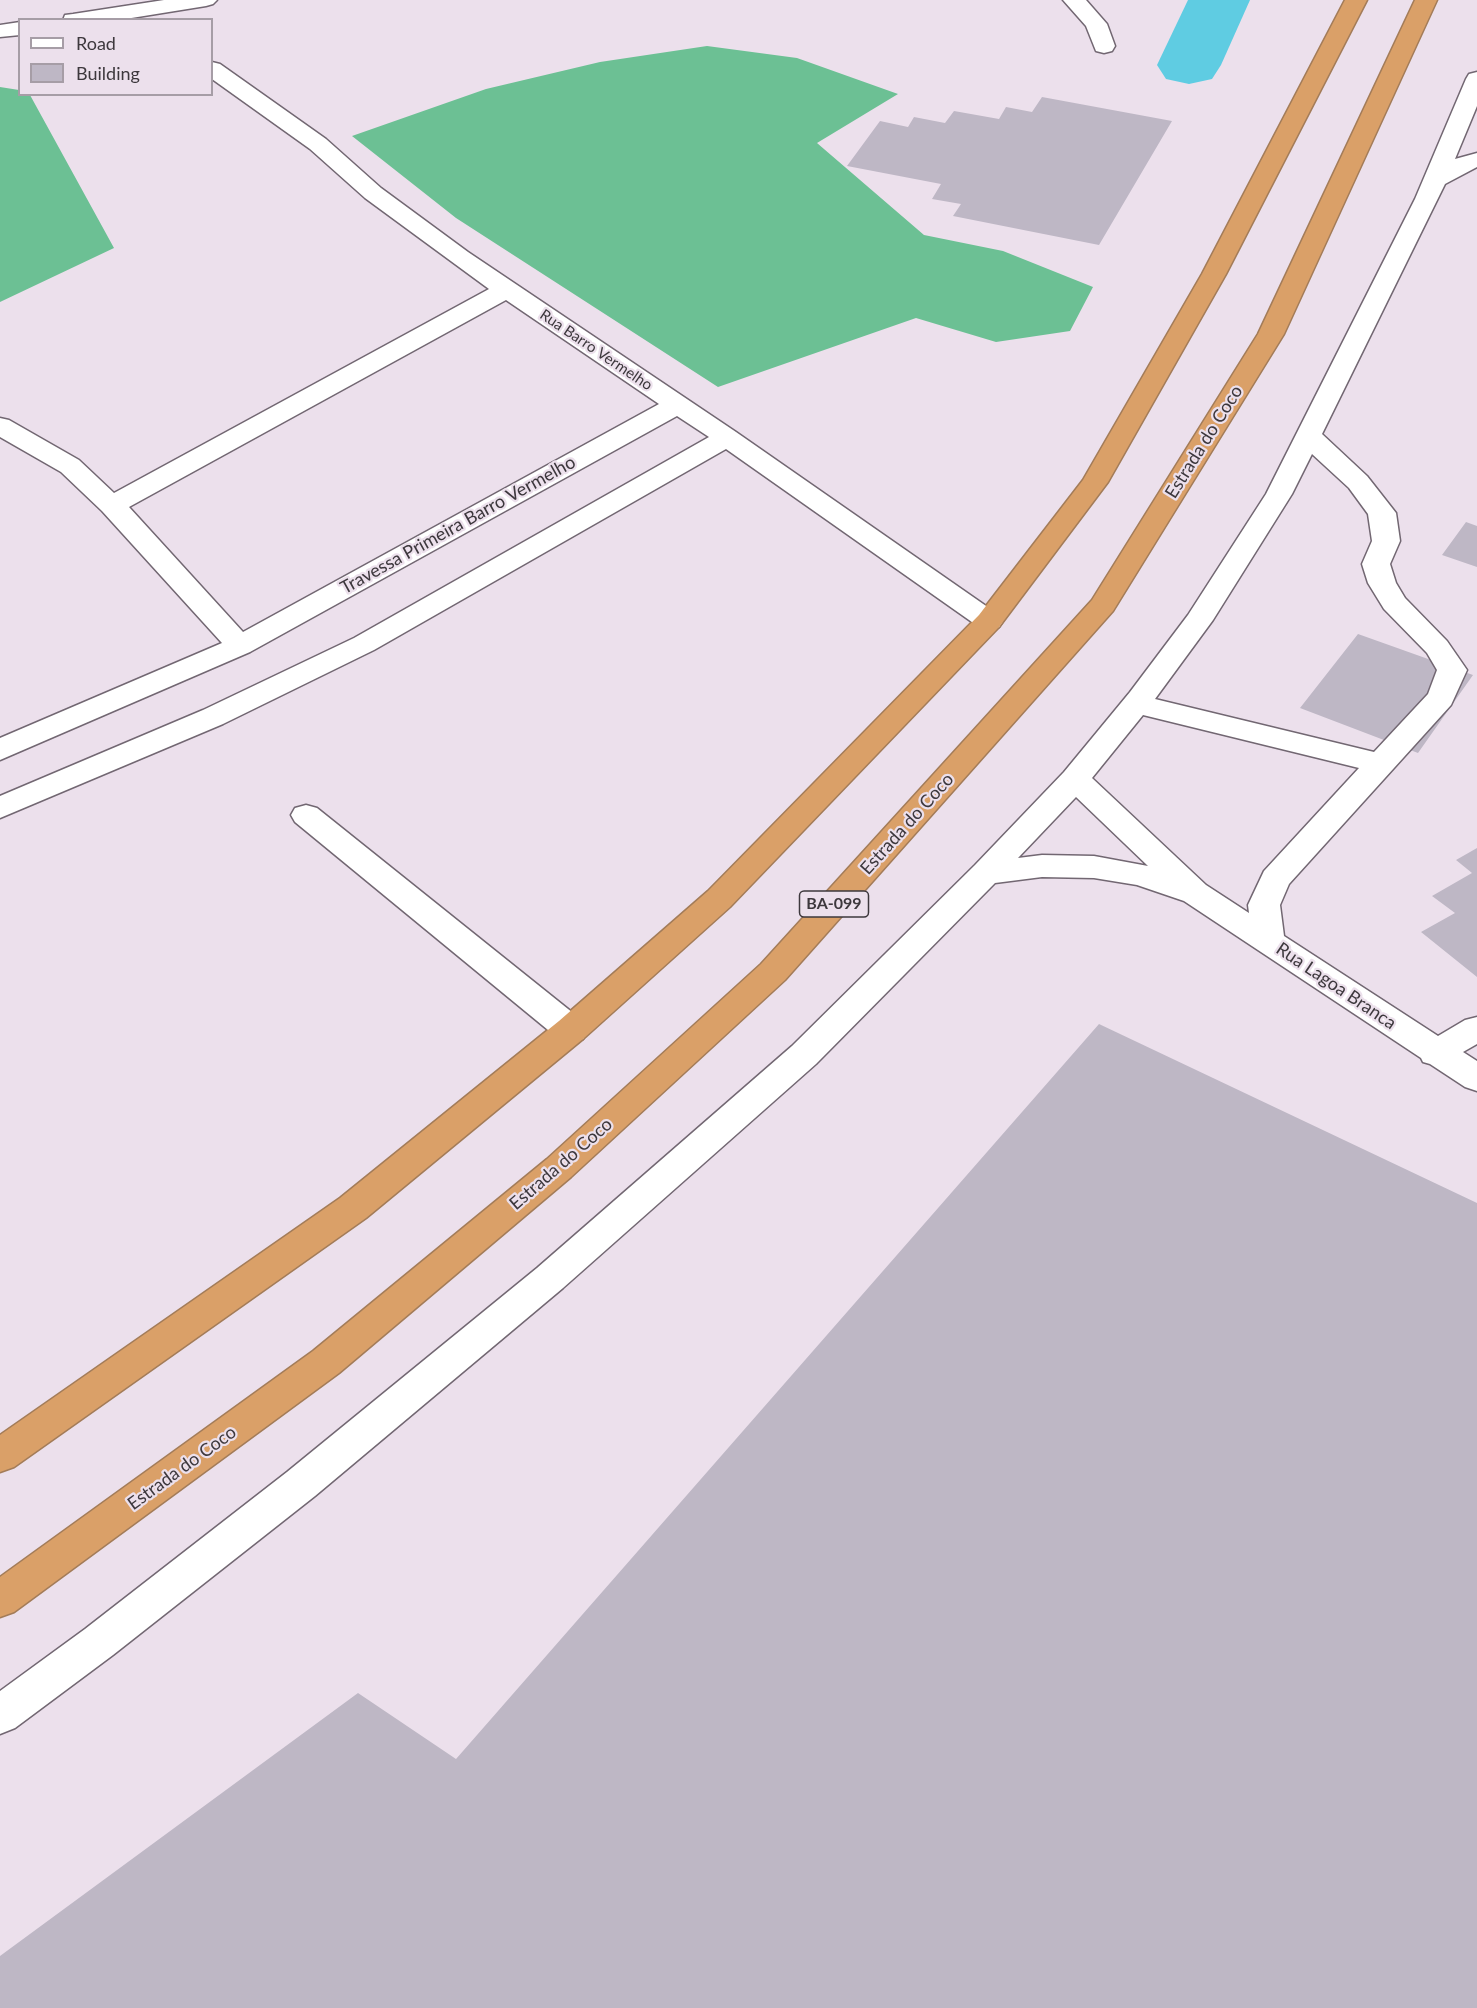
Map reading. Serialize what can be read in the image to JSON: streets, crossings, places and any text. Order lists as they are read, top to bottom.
{
  "streets": {
    "highway": ["Estrada do Coco", "BA-099"],
    "street": ["Rua Barro Vermelho", "Travessa Primeira Barro Vermelho", "Rua Lagoa Branca"]
  },
  "crossings": [
    ["Rua Barro Vermelho", "Travessa Primeira Barro Vermelho"]
  ],
  "legend": ["Road", "Building"]
}
